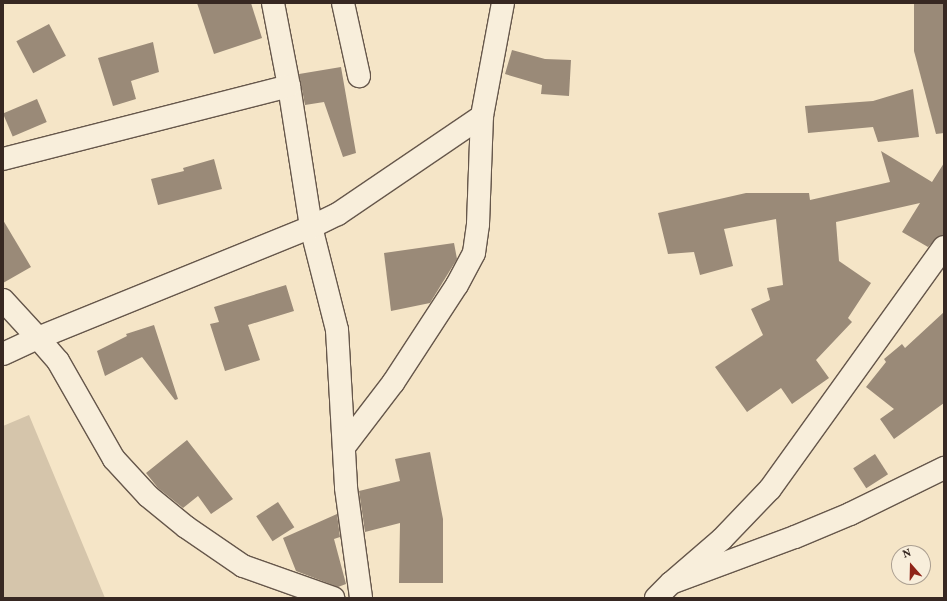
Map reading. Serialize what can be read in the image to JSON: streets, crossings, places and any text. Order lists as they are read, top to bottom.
{
  "north": "top"
}
